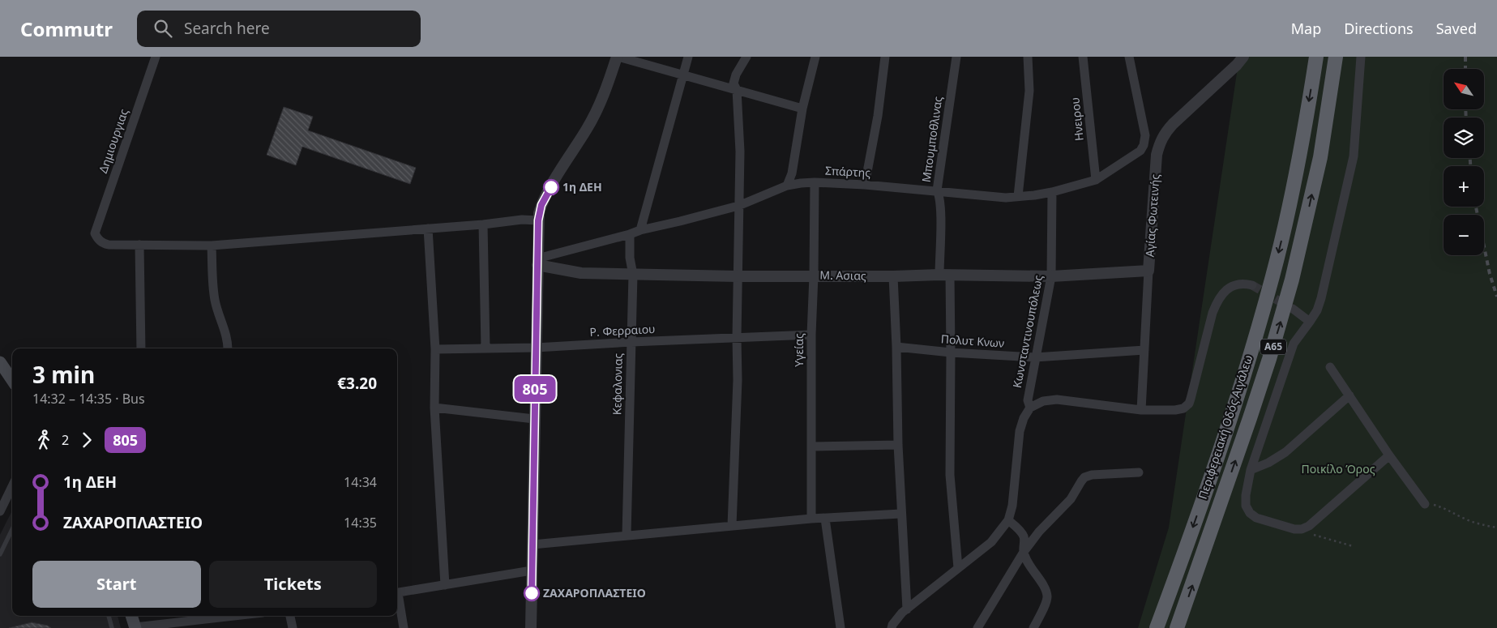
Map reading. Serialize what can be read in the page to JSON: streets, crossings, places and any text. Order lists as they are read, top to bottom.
{
  "streets": {
    "highway": ["Α65", "Περιφερειακή Οδός Αιγάλεω"],
    "street": [
      "Ηνειρου",
      "Μπουμποθλινας",
      "Δημιουργιας",
      "Σπάρτης",
      "Αγίας Φωτεινής",
      "Μ. Ασιας",
      "Ρ. Φερραιου",
      "Κωνσταντινουπόλεως",
      "Πολυτ Κνων",
      "Υγείας",
      "Κεφαλονιας"
    ]
  },
  "crossings": [
    ["Ηνειρου", "Σπάρτης"],
    ["Μπουμποθλινας", "Σπάρτης"],
    ["Μπουμποθλινας", "Μ. Ασιας"],
    ["Μπουμποθλινας", "Πολυτ Κνων"],
    ["Σπάρτης", "Μ. Ασιας"],
    ["Σπάρτης", "Κωνσταντινουπόλεως"],
    ["Σπάρτης", "Υγείας"],
    ["Σπάρτης", "Κεφαλονιας"],
    ["Αγίας Φωτεινής", "Μ. Ασιας"],
    ["Αγίας Φωτεινής", "Πολυτ Κνων"],
    ["Μ. Ασιας", "Κωνσταντινουπόλεως"],
    ["Μ. Ασιας", "Υγείας"],
    ["Μ. Ασιας", "Κεφαλονιας"],
    ["Ρ. Φερραιου", "Υγείας"],
    ["Ρ. Φερραιου", "Κεφαλονιας"],
    ["Κωνσταντινουπόλεως", "Πολυτ Κνων"]
  ],
  "parks": ["Ποικίλο Όρος"],
  "places": ["1η ΔΕΗ", "ΖΑΧΑΡΟΠΛΑΣΤΕΙΟ"],
  "lines": ["bus line 805"],
  "north": "top left",
  "page": {
    "header": "Commutr",
    "search": "Search here",
    "nav": ["Map", "Directions", "Saved"],
    "on_map": "805",
    "map_buttons": ["+", "−"],
    "heading": ["3 min", "14:32 – 14:35 · Bus", "€3.20"],
    "legs": ["2", "805"],
    "list": [
      {
        "name": "1η ΔΕΗ",
        "value": "14:34"
      },
      {
        "name": "ΖΑΧΑΡΟΠΛΑΣΤΕΙΟ",
        "value": "14:35"
      }
    ],
    "buttons": ["Start", "Tickets"]
  }
}
